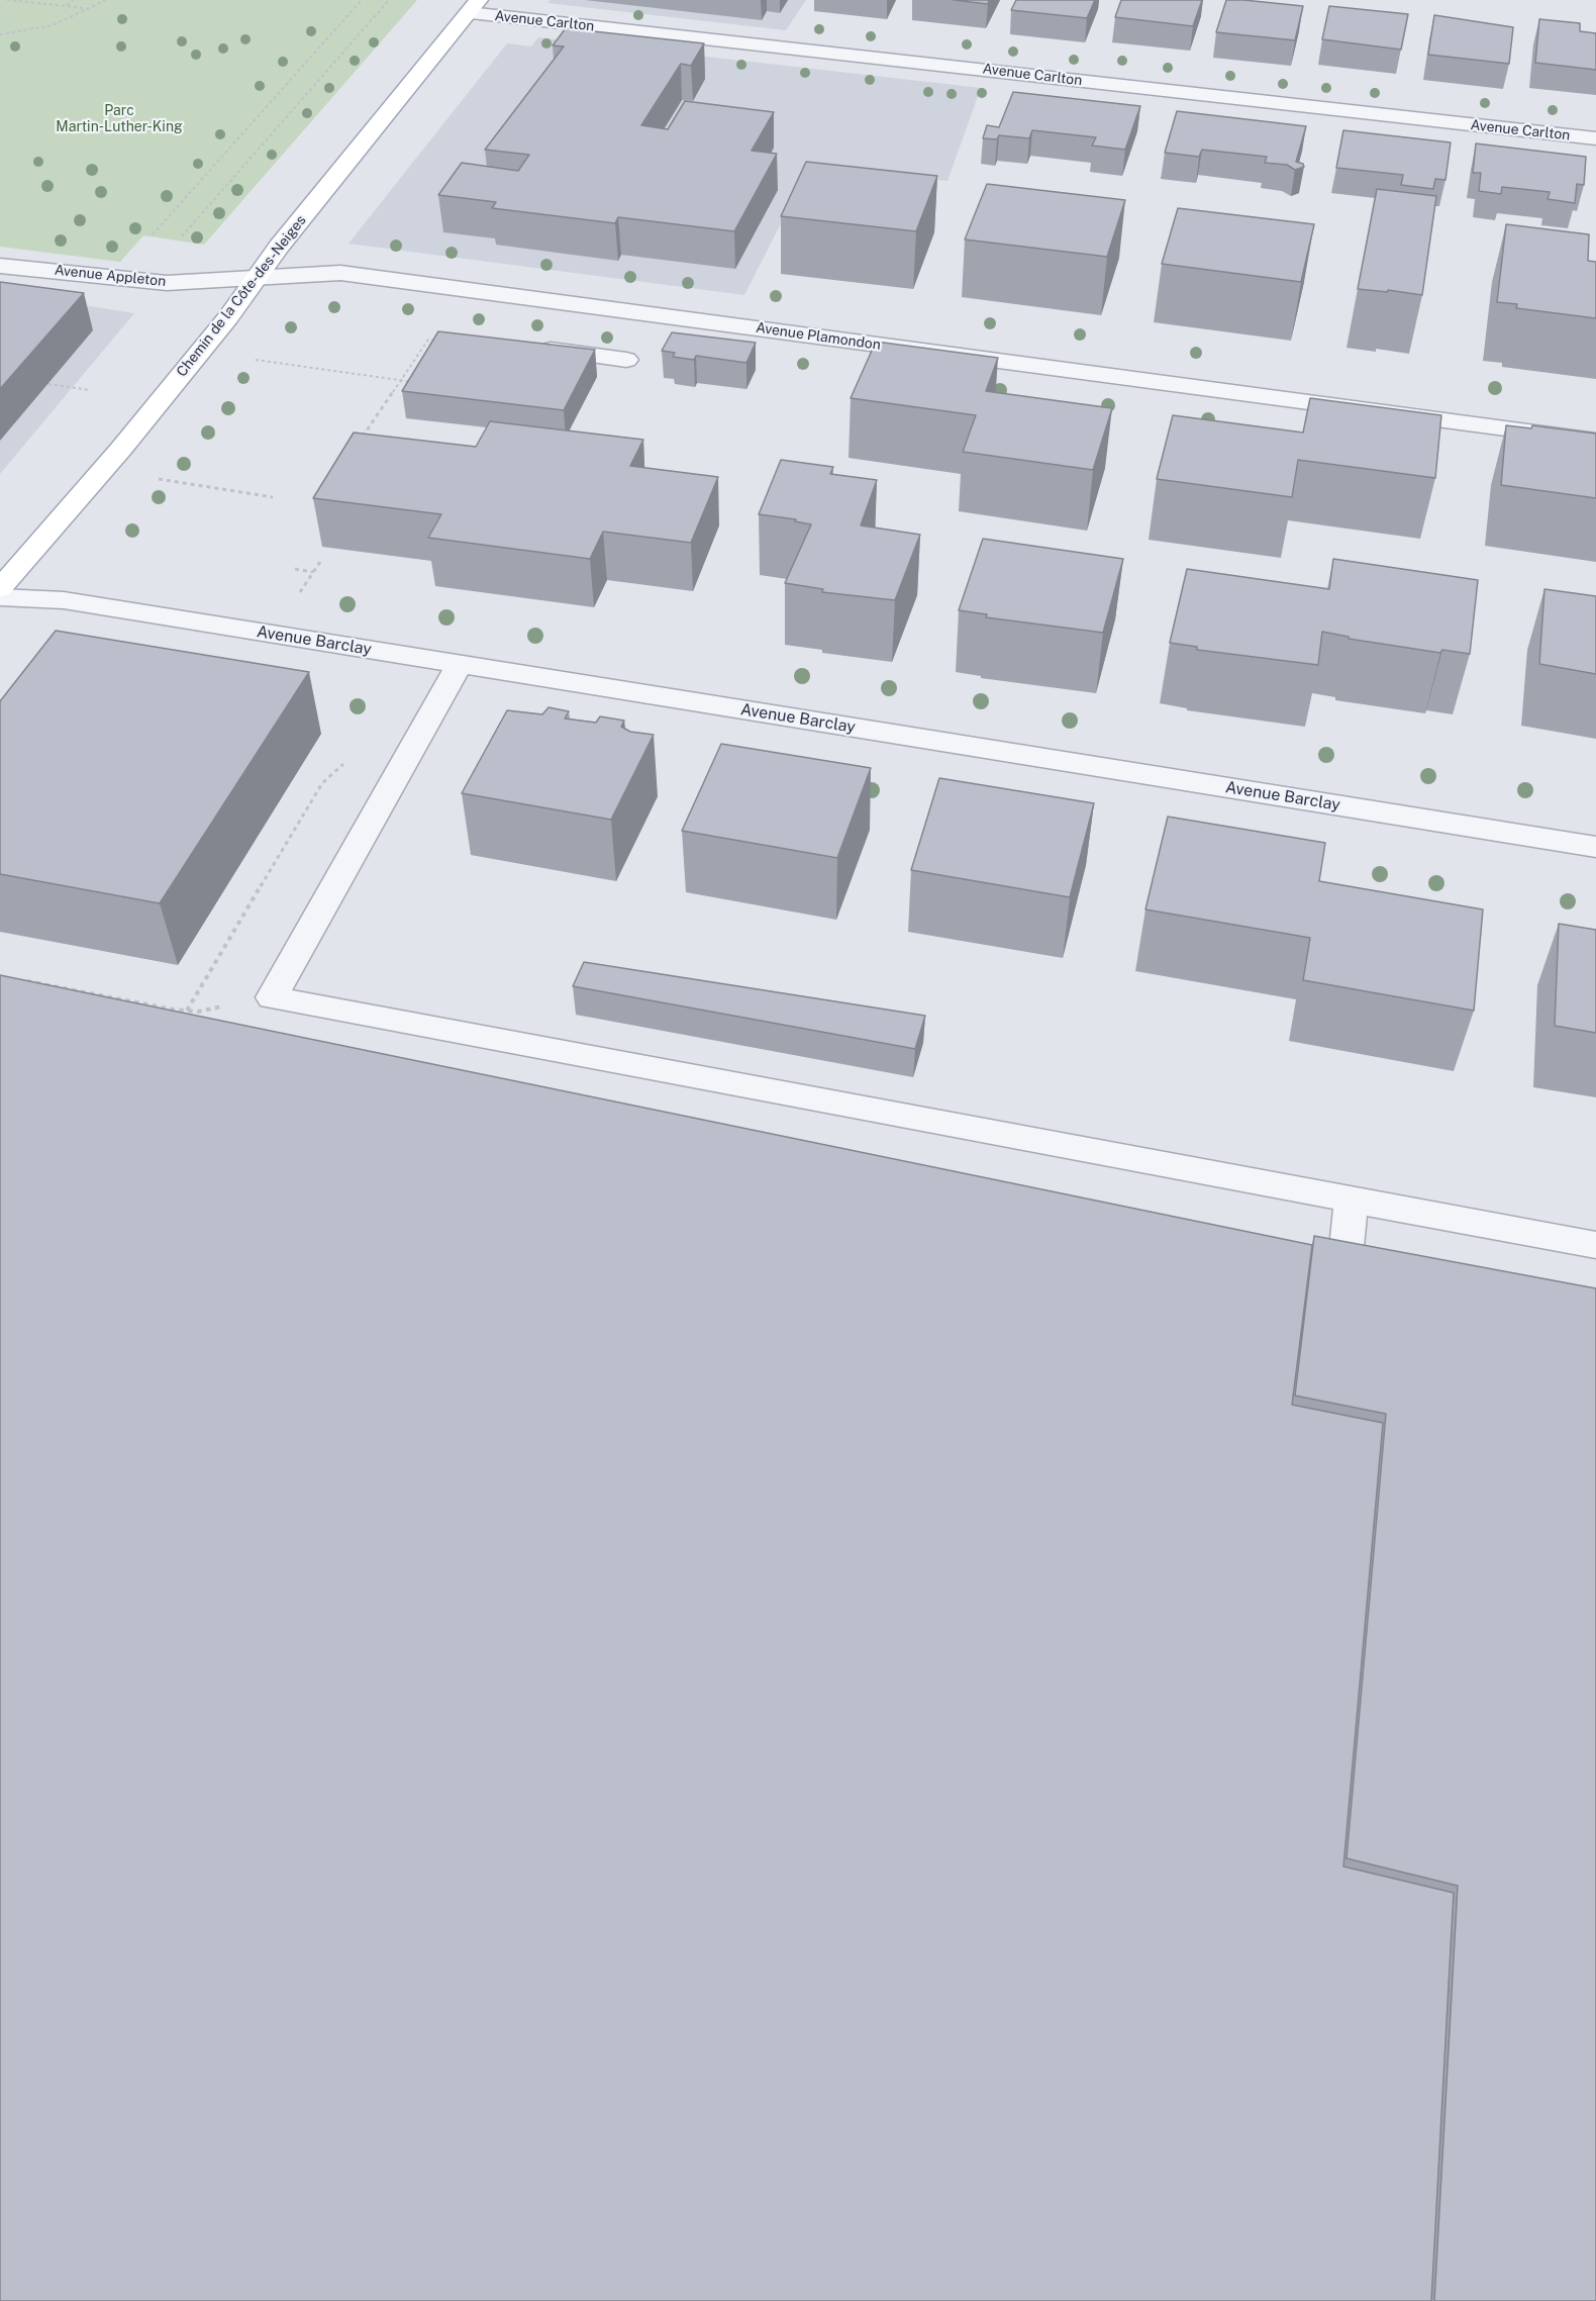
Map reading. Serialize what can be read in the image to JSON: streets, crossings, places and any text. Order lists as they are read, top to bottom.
{
  "streets": {
    "main road": ["Chemin de la Côte-des-Neiges"],
    "street": [
      "Avenue Carlton",
      "Avenue Appleton",
      "Avenue Plamondon",
      "Avenue Barclay"
    ]
  },
  "crossings": [
    ["Avenue Carlton", "Chemin de la Côte-des-Neiges"],
    ["Avenue Appleton", "Chemin de la Côte-des-Neiges"],
    ["Avenue Appleton", "Avenue Plamondon"],
    ["Chemin de la Côte-des-Neiges", "Avenue Plamondon"]
  ],
  "parks": ["Parc Martin-Luther-King"]
}
